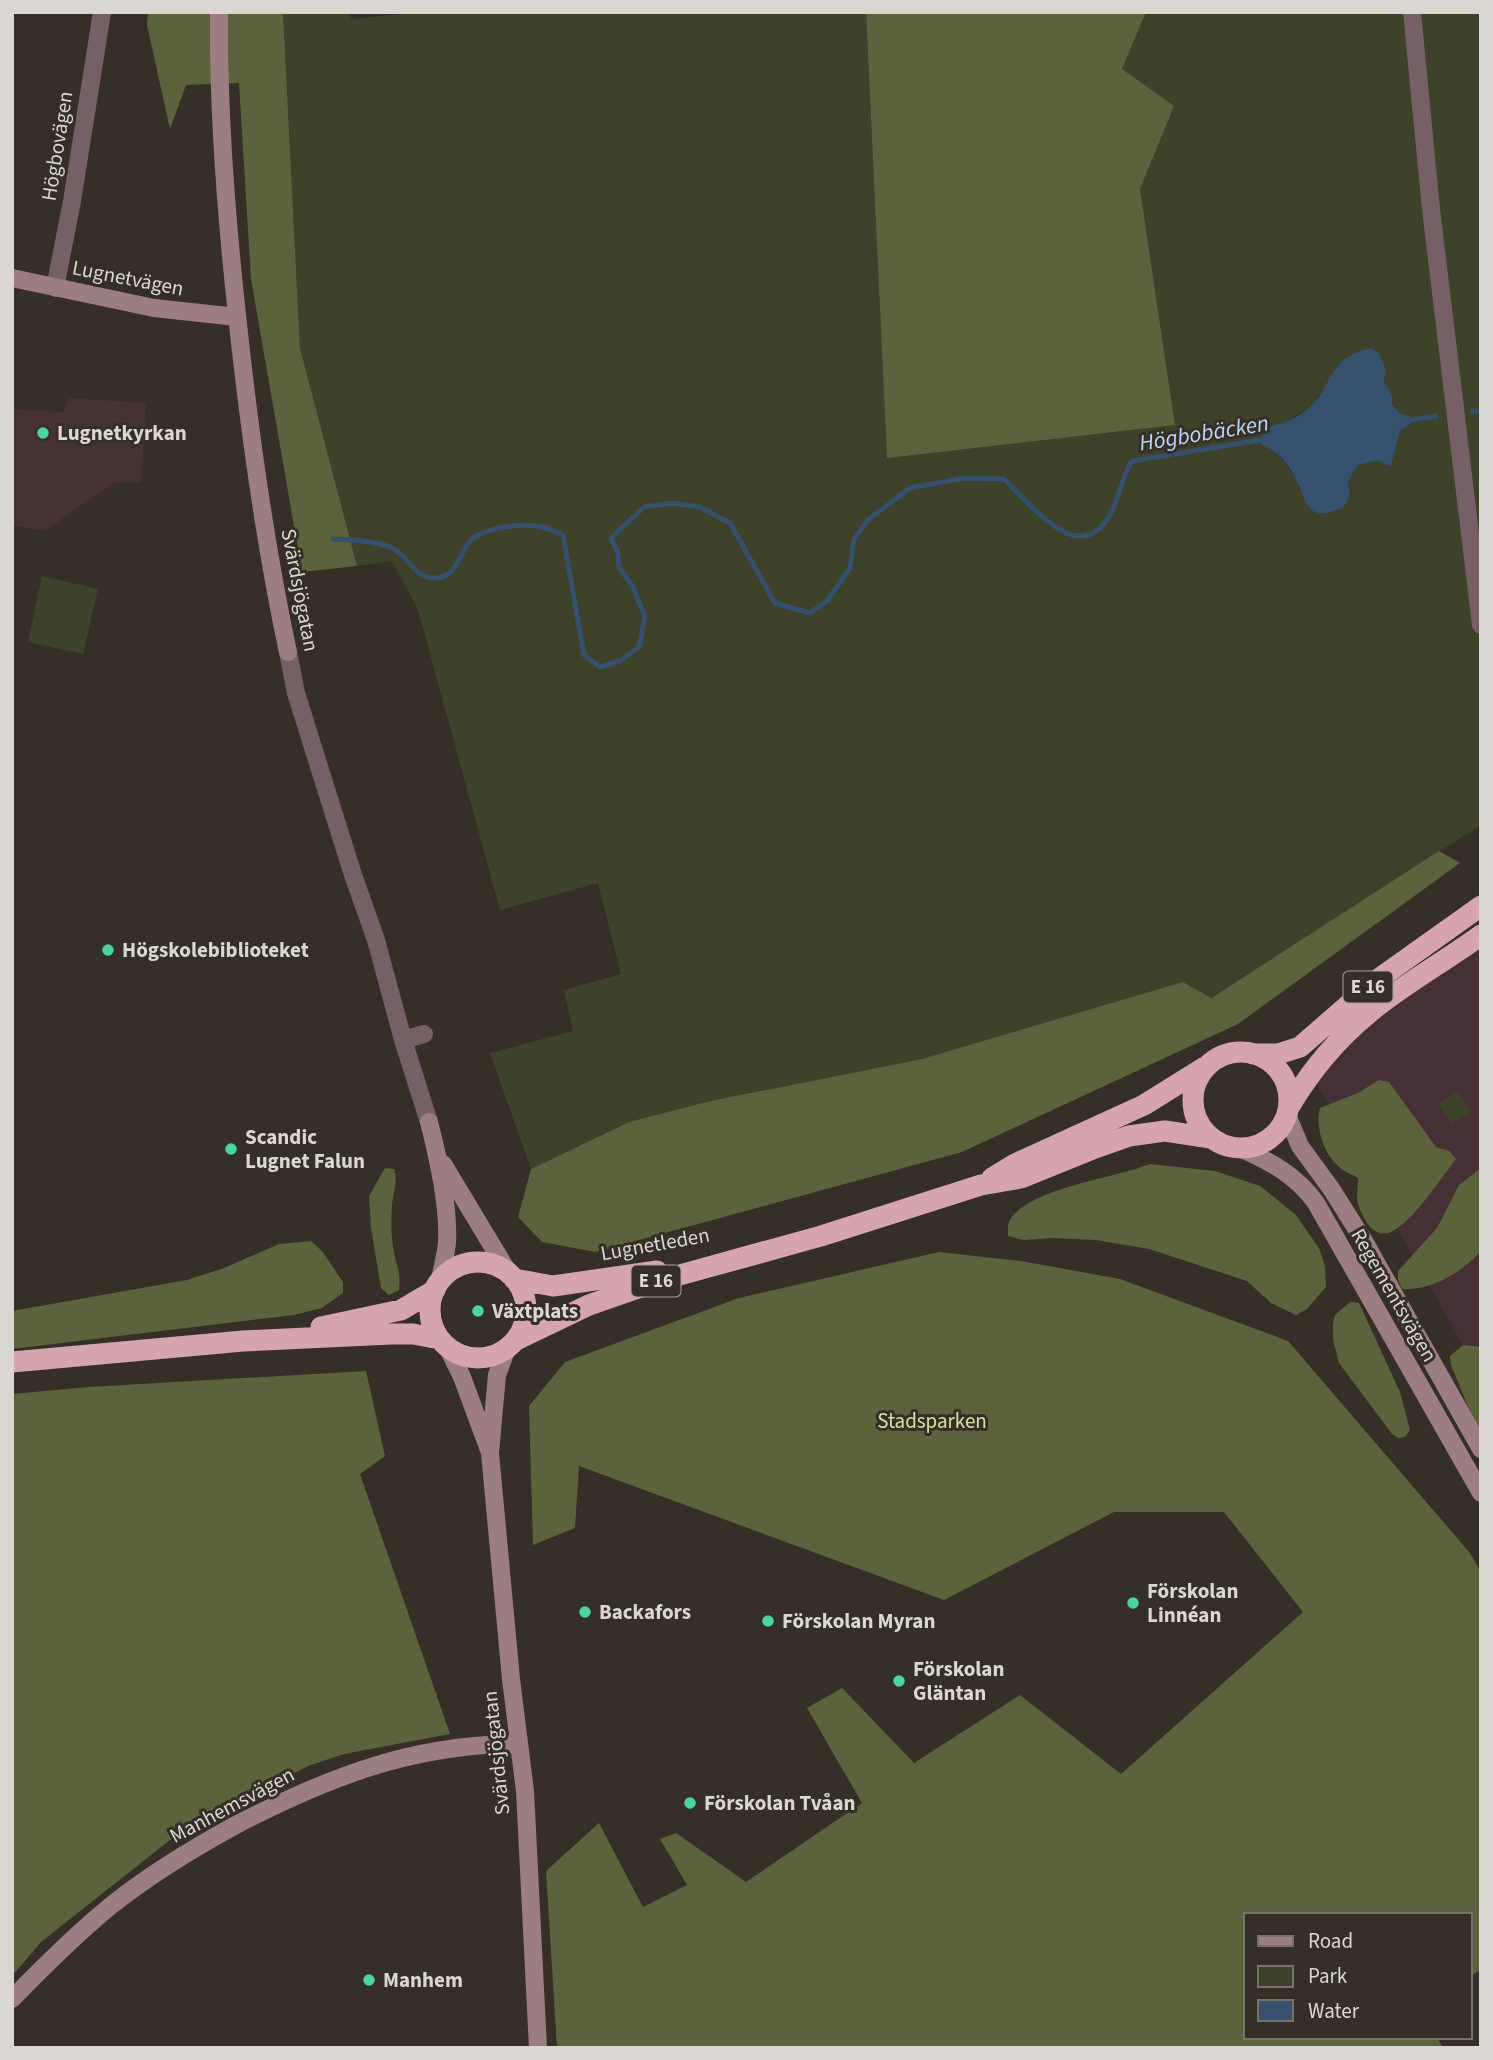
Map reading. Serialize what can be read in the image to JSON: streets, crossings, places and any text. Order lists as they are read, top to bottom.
{
  "streets": {
    "highway": ["E 16", "Lugnetleden"],
    "street": [
      "Högbovägen",
      "Lugnetvägen",
      "Svärdsjögatan",
      "Regementsvägen",
      "Manhemsvägen"
    ]
  },
  "crossings": [
    ["Högbovägen", "Lugnetvägen"],
    ["Lugnetvägen", "Svärdsjögatan"],
    ["Svärdsjögatan", "E 16"],
    ["Svärdsjögatan", "Lugnetleden"],
    ["Svärdsjögatan", "Manhemsvägen"],
    ["E 16", "Lugnetleden"],
    ["E 16", "Regementsvägen"],
    ["Lugnetleden", "Regementsvägen"]
  ],
  "water": ["Högbobäcken"],
  "parks": ["Stadsparken"],
  "places": [
    "Lugnetkyrkan",
    "Högskolebiblioteket",
    "Scandic Lugnet Falun",
    "Växtplats",
    "Förskolan Linnéan",
    "Backafors",
    "Förskolan Myran",
    "Förskolan Gläntan",
    "Förskolan Tvåan",
    "Manhem"
  ],
  "legend": ["Road", "Park", "Water"]
}
